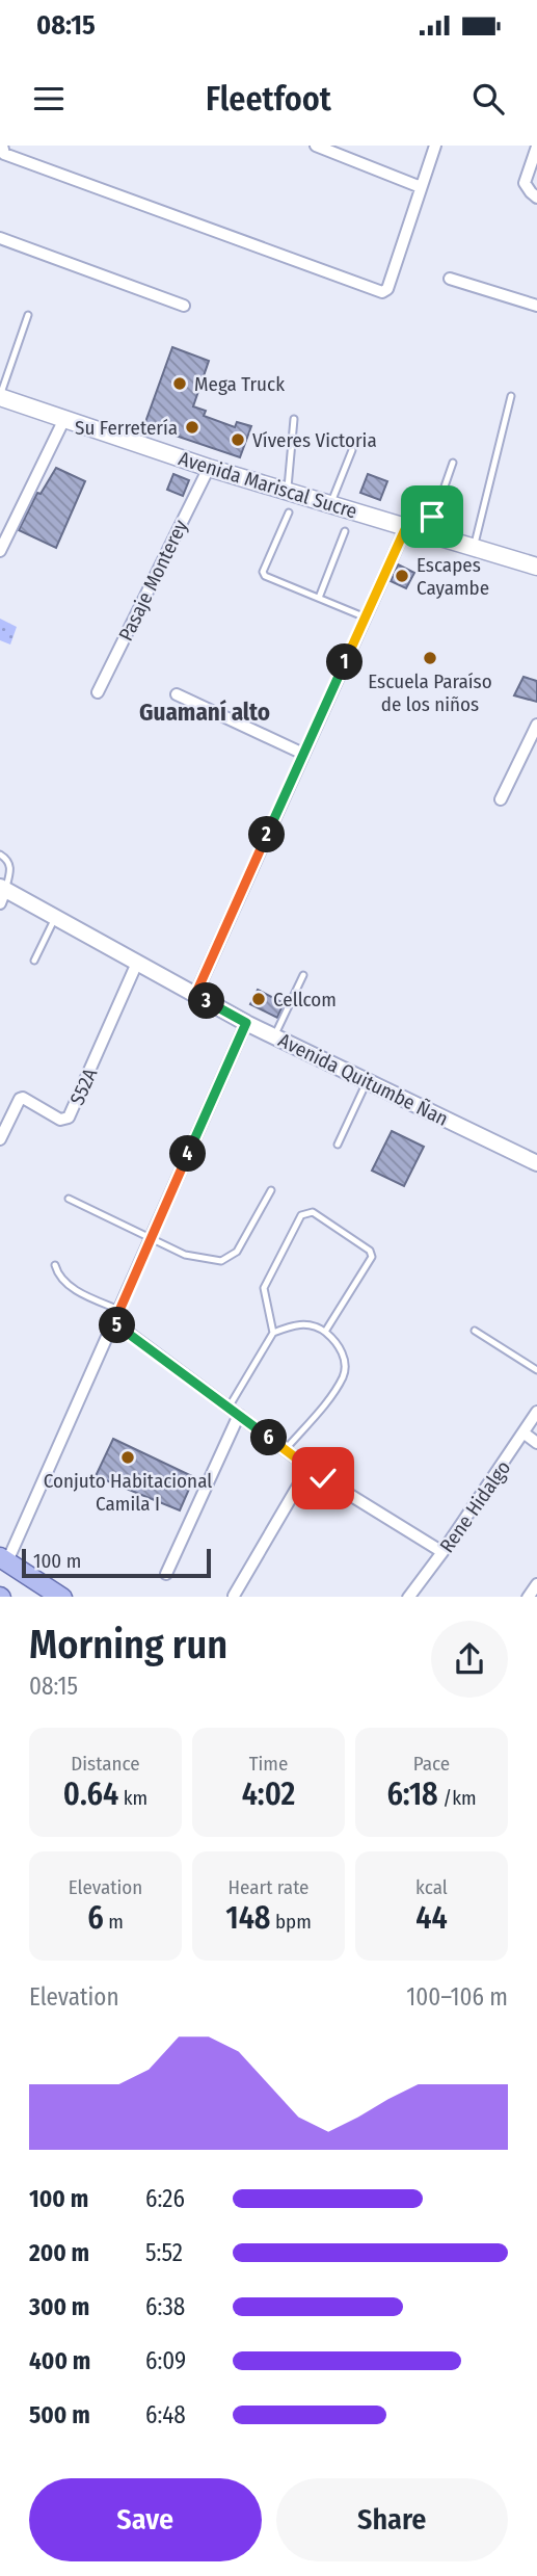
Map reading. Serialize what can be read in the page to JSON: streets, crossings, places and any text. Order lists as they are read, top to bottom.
{
  "streets": {
    "main road": ["Avenida Mariscal Sucre"],
    "street": [
      "Pasaje Monterey",
      "Avenida Quitumbe Ñan",
      "S52A",
      "Rene Hidalgo"
    ]
  },
  "crossings": [
    ["Avenida Mariscal Sucre", "Pasaje Monterey"],
    ["Avenida Quitumbe Ñan", "S52A"]
  ],
  "districts": ["Guamaní alto"],
  "places": [
    "Mega Truck",
    "Su Ferretería",
    "Víveres Victoria",
    "Escapes Cayambe",
    "Escuela Paraíso de los niños",
    "Cellcom",
    "Conjuto Habitacional Camila I"
  ],
  "scale_bar": "100 m",
  "page": {
    "status": "08:15",
    "header": "Fleetfoot",
    "pins": [
      "1",
      "2",
      "3",
      "4",
      "5",
      "6"
    ],
    "scale": "100 m",
    "heading": ["Morning run", "08:15"],
    "stats": [
      ["Distance", "0.64 km"],
      ["Time", "4:02"],
      ["Pace", "6:18 /km"],
      ["Elevation", "6 m"],
      ["Heart rate", "148 bpm"],
      ["kcal", "44"]
    ],
    "chart": ["Elevation", "100–106 m"],
    "list": [
      {
        "name": "100 m",
        "note": "6:26"
      },
      {
        "name": "200 m",
        "note": "5:52"
      },
      {
        "name": "300 m",
        "note": "6:38"
      },
      {
        "name": "400 m",
        "note": "6:09"
      },
      {
        "name": "500 m",
        "note": "6:48"
      }
    ],
    "buttons": ["Save", "Share"]
  }
}
